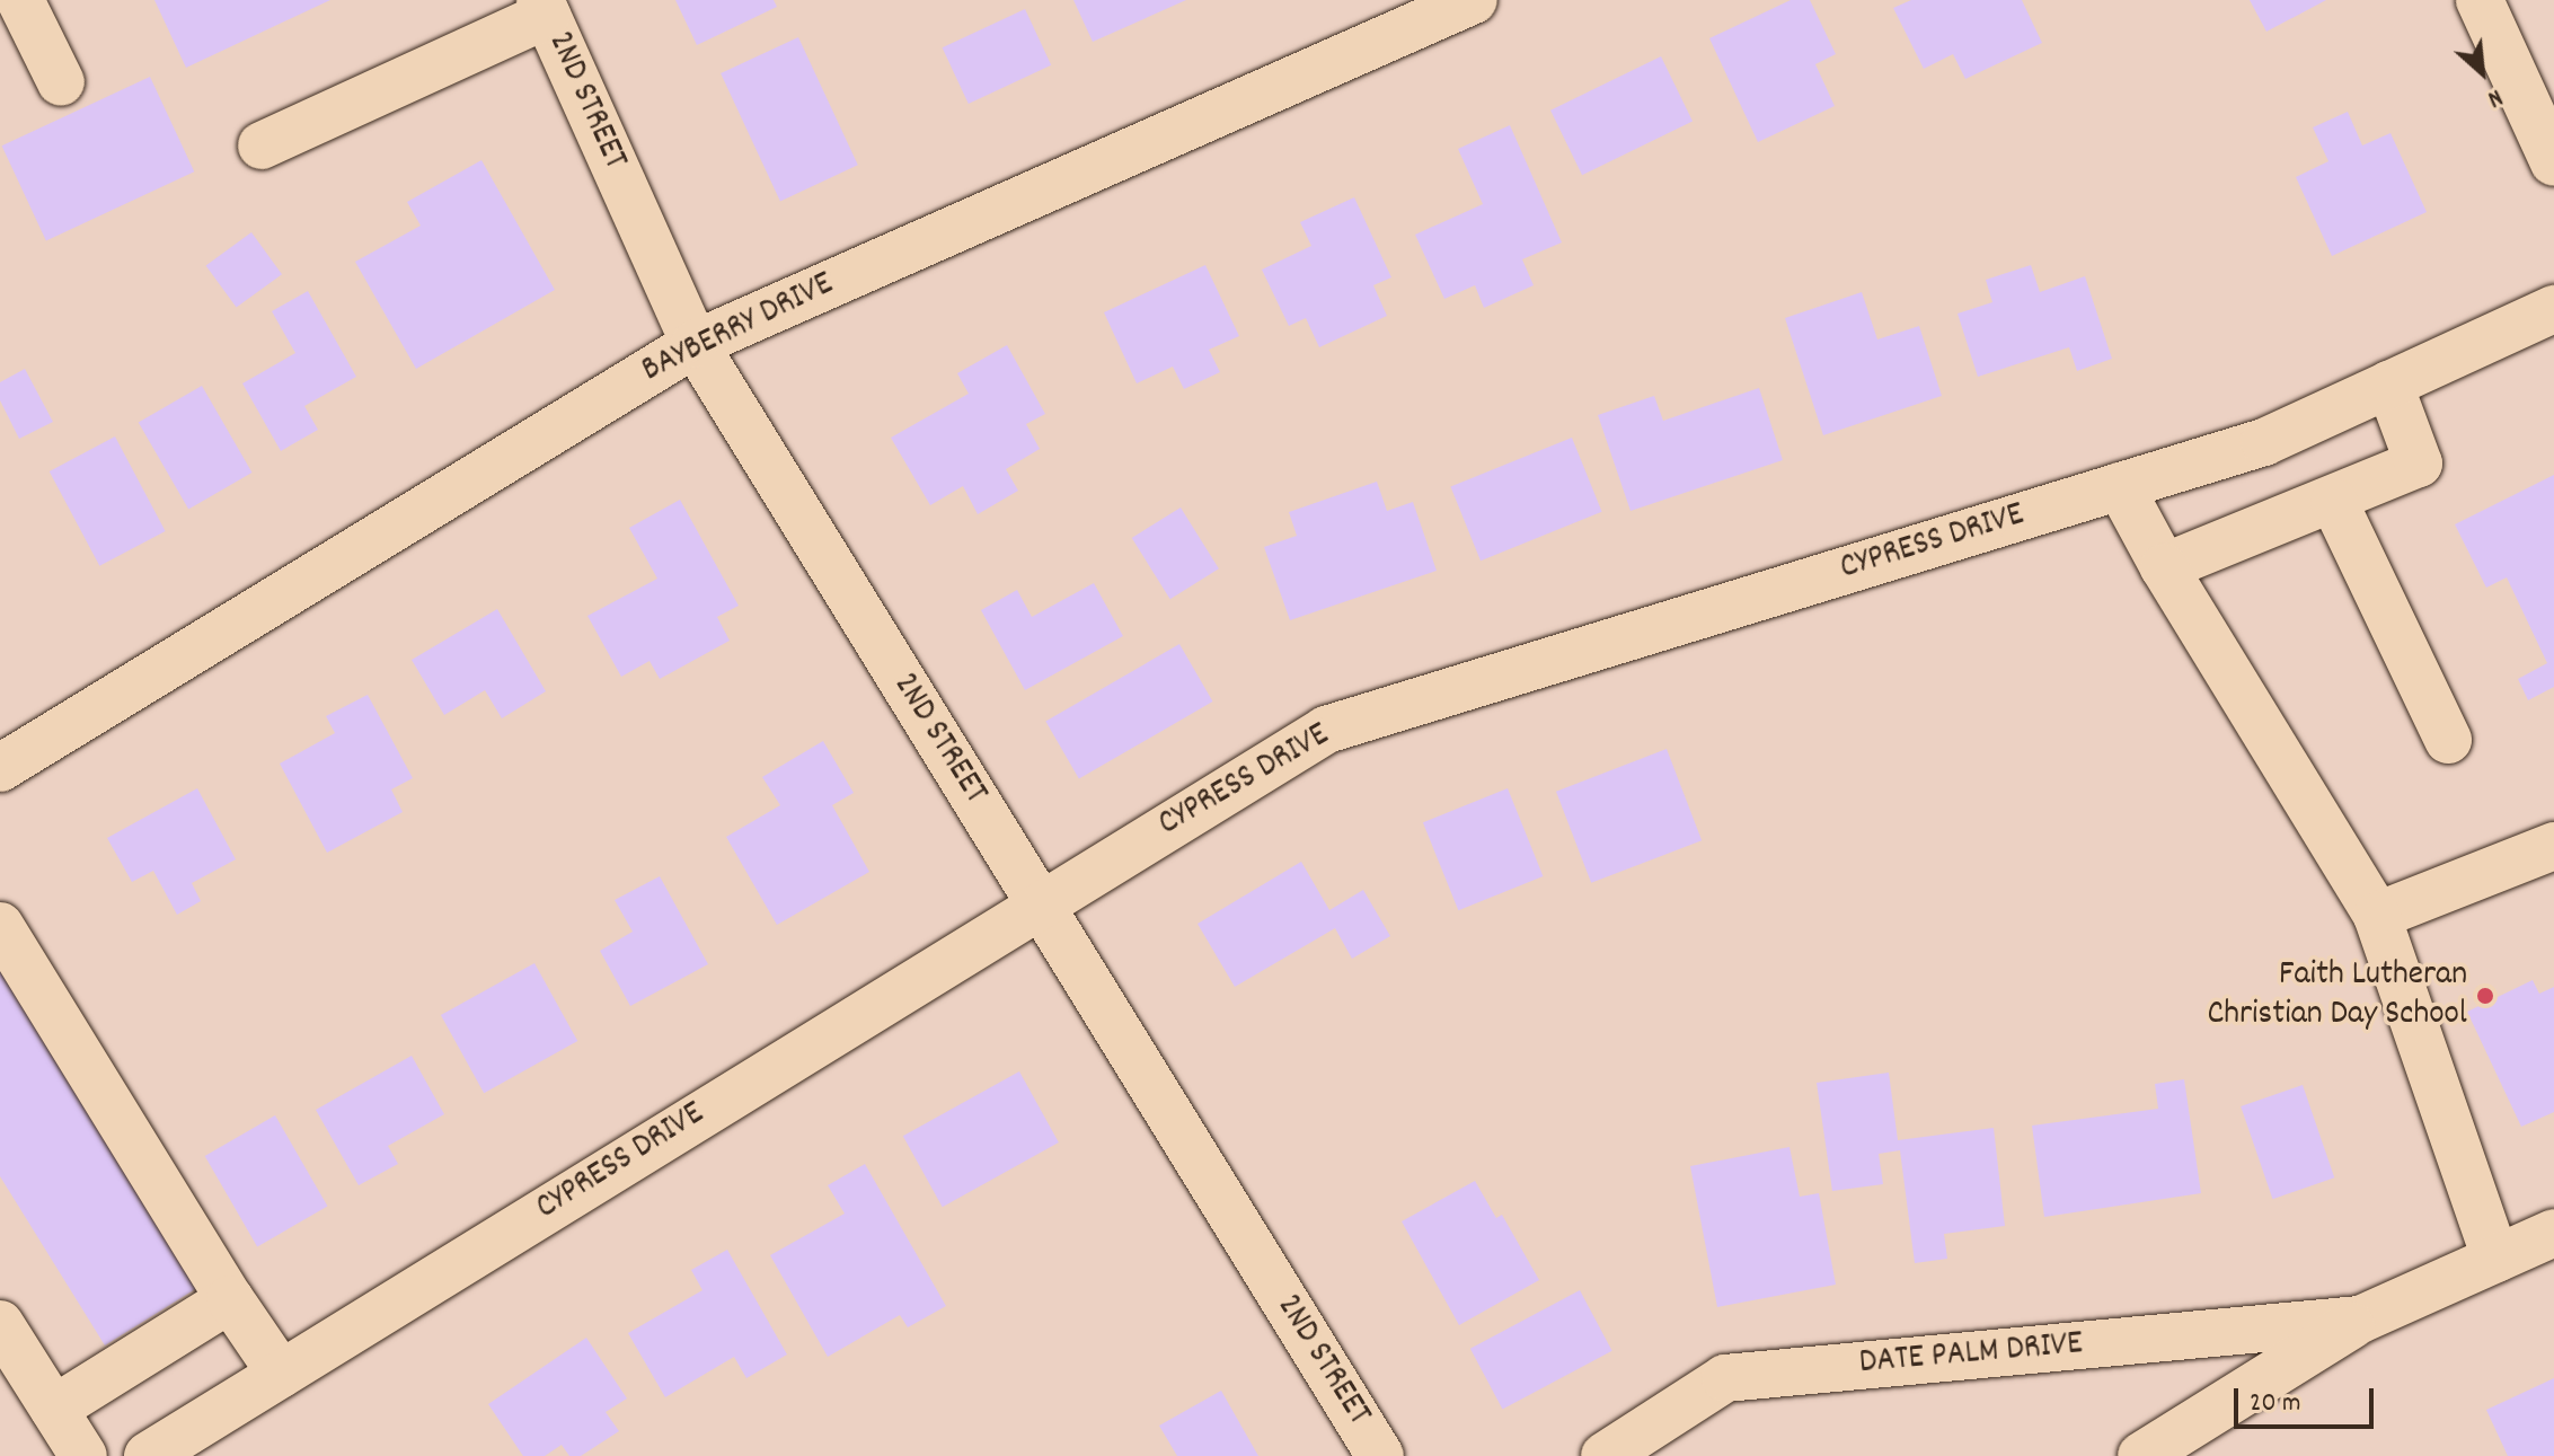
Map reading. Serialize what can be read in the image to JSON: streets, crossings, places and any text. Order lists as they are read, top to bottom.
{
  "streets": {
    "street": [
      "2ND STREET",
      "BAYBERRY DRIVE",
      "CYPRESS DRIVE",
      "DATE PALM DRIVE"
    ]
  },
  "crossings": [
    ["2ND STREET", "BAYBERRY DRIVE"],
    ["2ND STREET", "CYPRESS DRIVE"]
  ],
  "places": ["Faith Lutheran Christian Day School"],
  "scale_bar": "20 m",
  "north": "bottom right"
}
